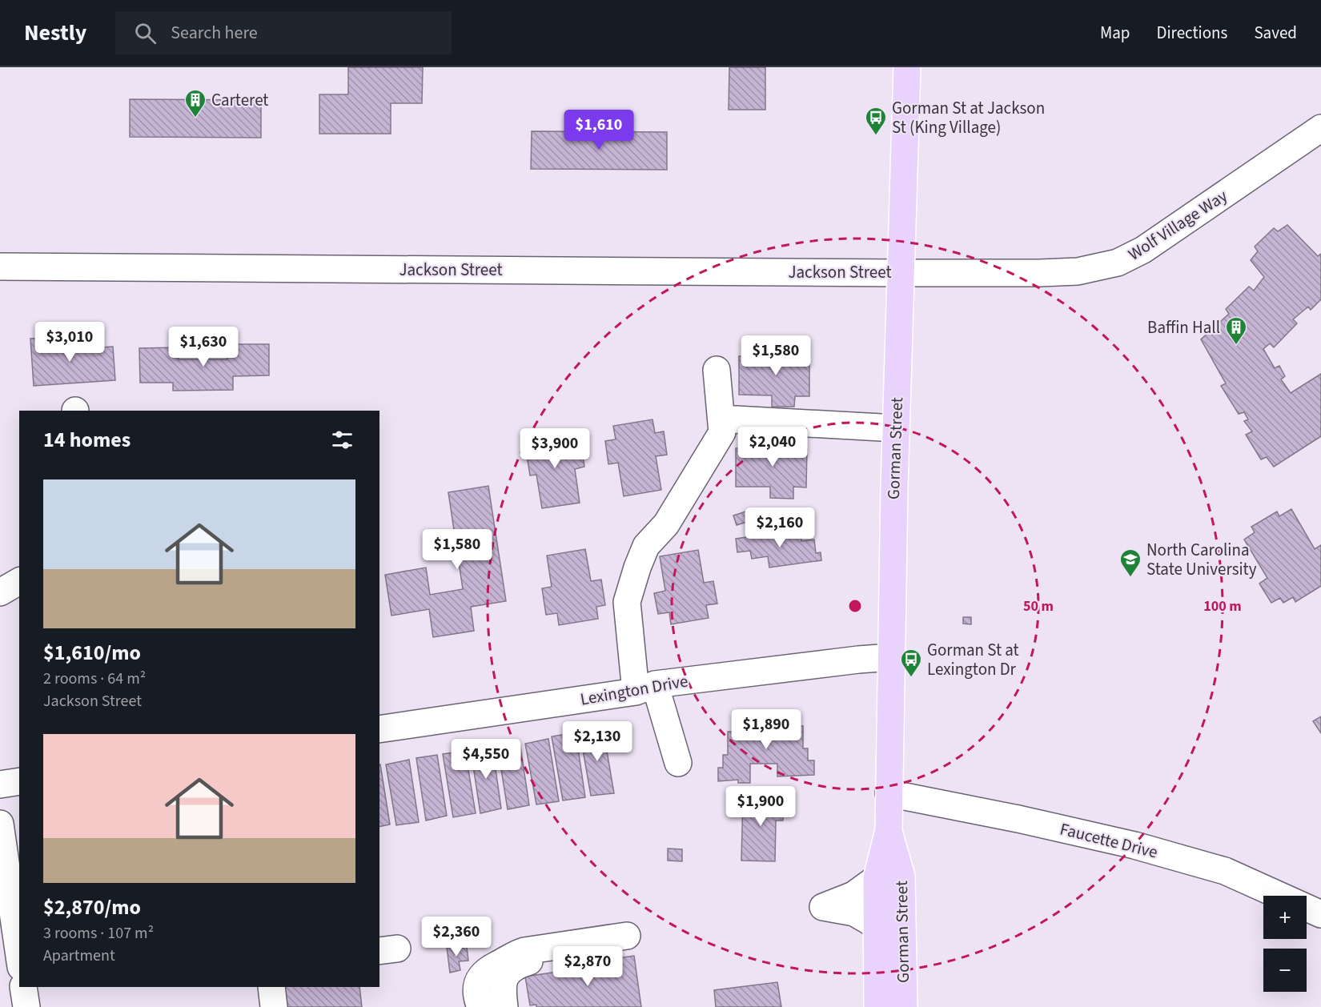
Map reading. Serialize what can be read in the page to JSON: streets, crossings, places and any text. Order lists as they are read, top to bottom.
{
  "streets": {
    "main road": ["Gorman Street"],
    "street": [
      "Wolf Village Way",
      "Jackson Street",
      "Lexington Drive",
      "Faucette Drive"
    ]
  },
  "crossings": [
    ["Wolf Village Way", "Jackson Street"],
    ["Wolf Village Way", "Gorman Street"],
    ["Jackson Street", "Gorman Street"],
    ["Gorman Street", "Lexington Drive"],
    ["Gorman Street", "Faucette Drive"]
  ],
  "places": {
    "building": ["Carteret", "Baffin Hall"],
    "bus stop": ["Gorman St at Jackson St (King Village)", "Gorman St at Lexington Dr"],
    "school or university": ["North Carolina State University"]
  },
  "page": {
    "header": "Nestly",
    "search": "Search here",
    "nav": ["Map", "Directions", "Saved"],
    "price": [
      "$1,610",
      "$3,010",
      "$1,630",
      "$1,580",
      "$2,040",
      "$3,900",
      "$2,160",
      "$1,580",
      "$1,890",
      "$2,130",
      "$4,550",
      "$1,900",
      "$2,360",
      "$2,870"
    ],
    "heading": "14 homes",
    "list": [
      {
        "name": "$1,610/mo",
        "note": "2 rooms · 64 m² · Jackson Street"
      },
      {
        "name": "$2,870/mo",
        "note": "3 rooms · 107 m² · Apartment"
      }
    ],
    "map_buttons": ["+", "−"]
  },
  "rings": ["50 m", "100 m"]
}
